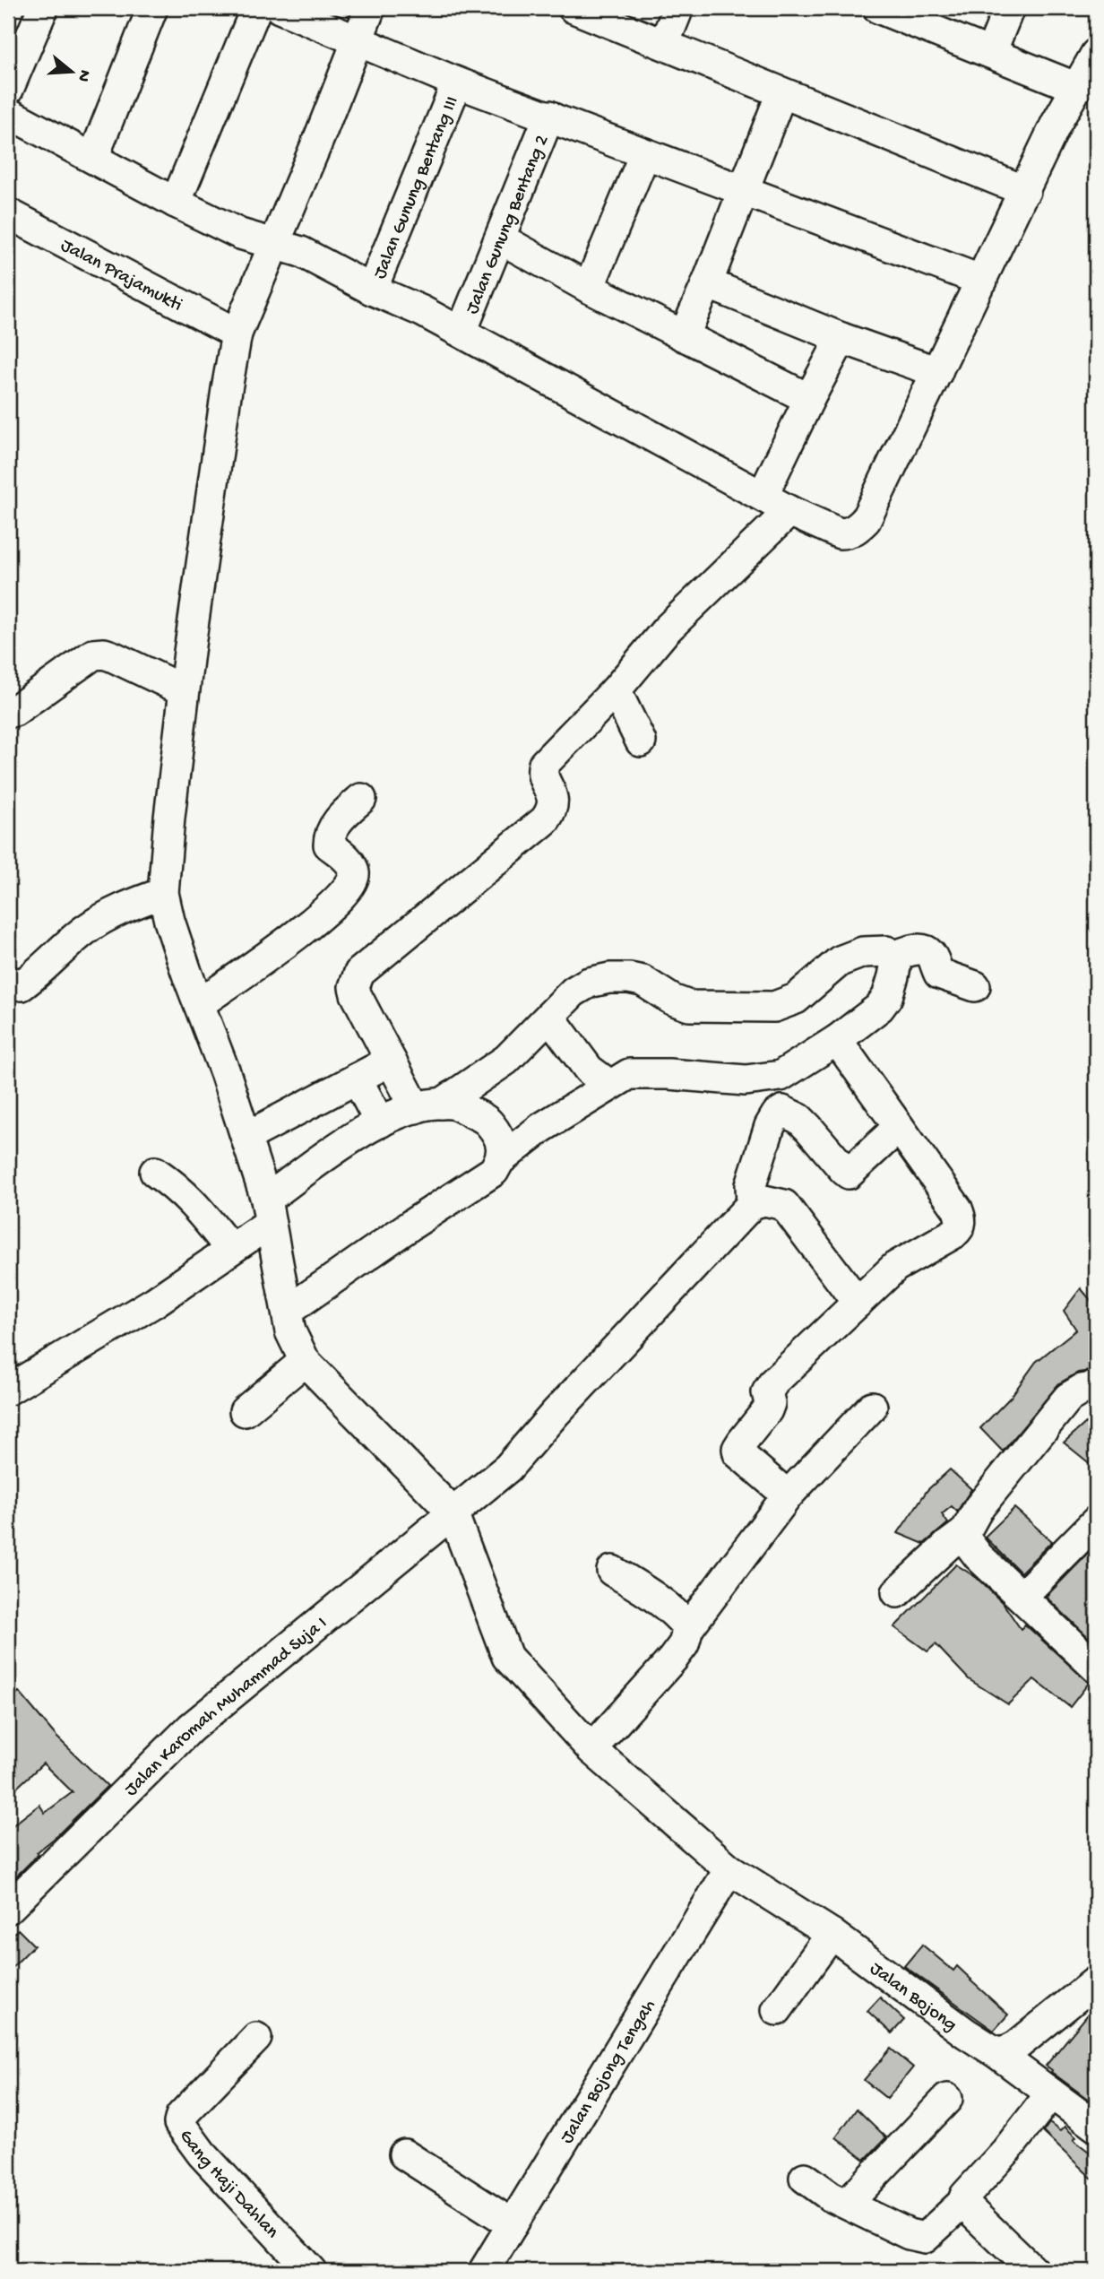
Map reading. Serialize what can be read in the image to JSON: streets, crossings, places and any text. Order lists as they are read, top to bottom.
{
  "streets": {
    "street": [
      "Jalan Gunung Bentang III",
      "Jalan Gunung Bentang 2",
      "Jalan Prajamukti",
      "Jalan Karomah Muhammad Suja I",
      "Jalan Bojong",
      "Jalan Bojong Tengah",
      "Gang Haji Dahlan"
    ]
  },
  "crossings": [
    ["Jalan Karomah Muhammad Suja I", "Jalan Bojong"],
    ["Jalan Bojong", "Jalan Bojong Tengah"]
  ],
  "north": "right"
}
